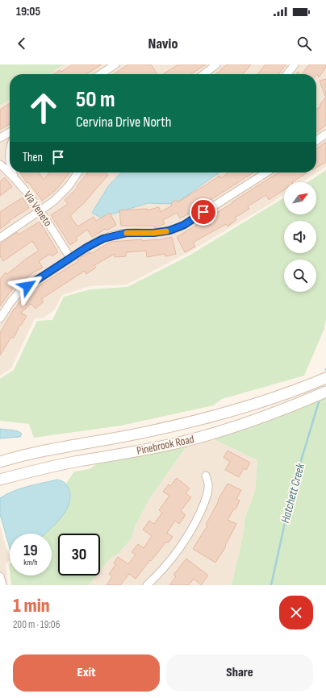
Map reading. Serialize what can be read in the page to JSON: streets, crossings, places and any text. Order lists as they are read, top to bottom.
{
  "streets": {
    "street": ["Via Veneto", "Pinebrook Road"]
  },
  "water": ["Hatchett Creek"],
  "north": "top right",
  "page": {
    "status": "19:05",
    "header": "Navio",
    "turn": ["50 m", "Cervina Drive North"],
    "then": "Then",
    "speed": "19 km/h",
    "limit": "30",
    "heading": ["1 min", "200 m · 19:06"],
    "buttons": ["Exit", "Share"]
  }
}
